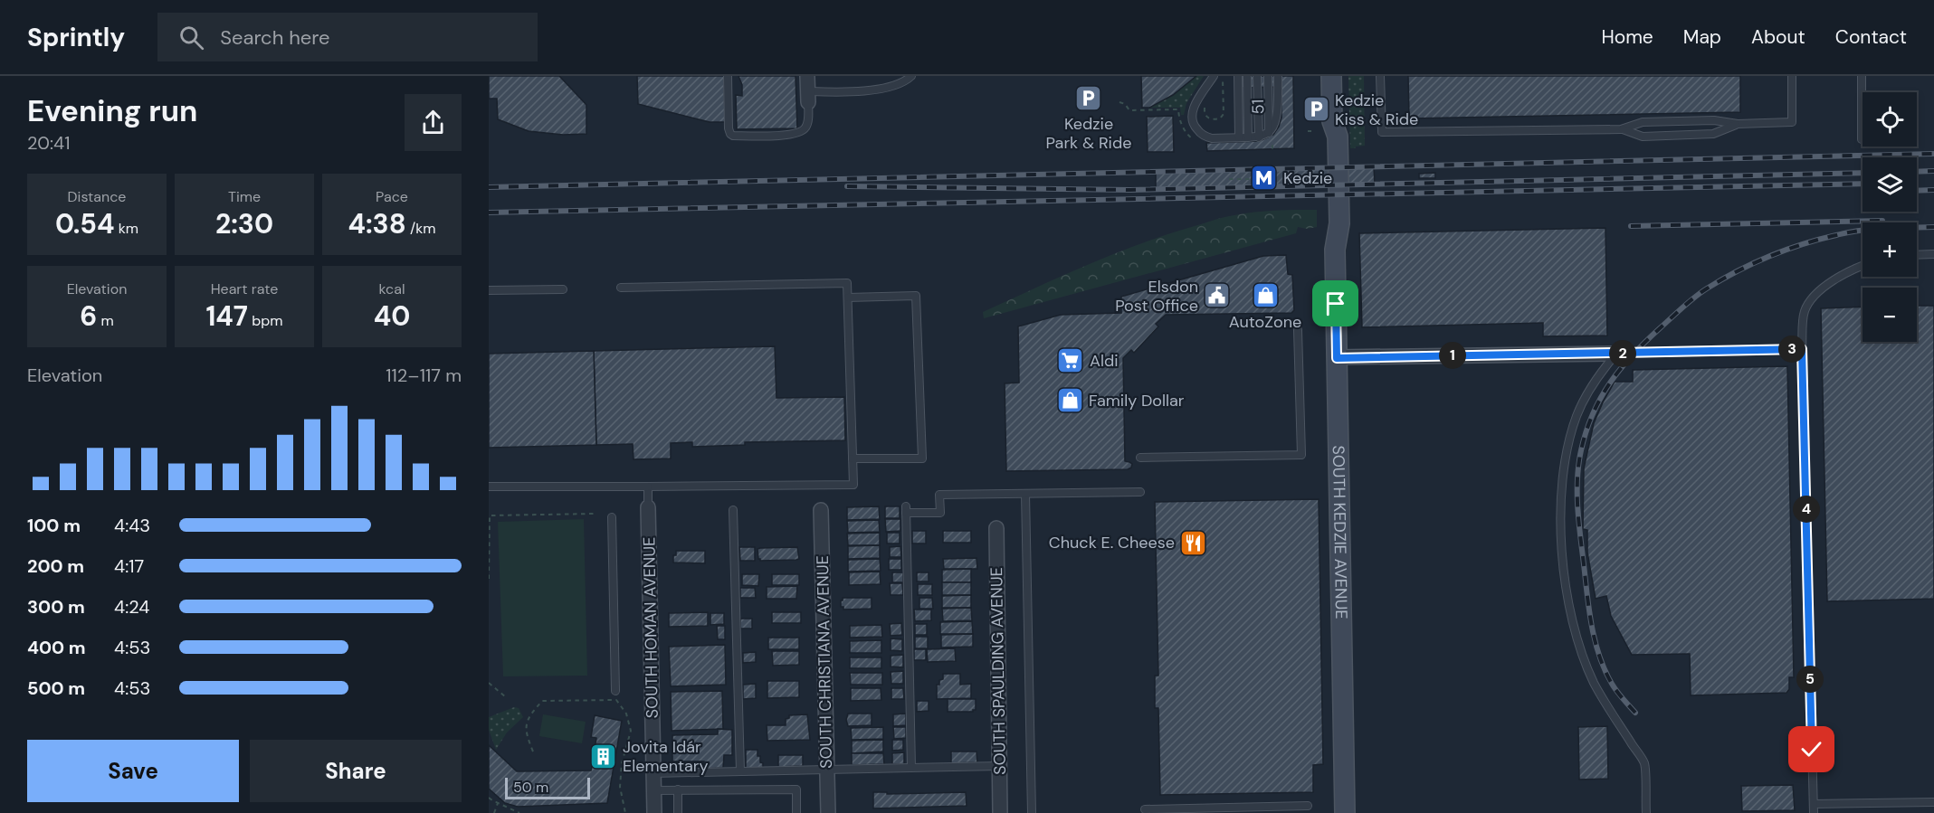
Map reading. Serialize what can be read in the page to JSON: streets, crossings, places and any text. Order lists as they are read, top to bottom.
{
  "streets": {
    "main road": ["SOUTH KEDZIE AVENUE"],
    "street": ["SOUTH HOMAN AVENUE", "SOUTH CHRISTIANA AVENUE", "SOUTH SPAULDING AVENUE"],
    "lane": ["51"]
  },
  "places": {
    "parking": ["Kedzie Park & Ride", "Kedzie Kiss & Ride"],
    "metro station": ["Kedzie"],
    "public building": ["Elsdon Post Office"],
    "shop": ["AutoZone", "Family Dollar"],
    "supermarket": ["Aldi"],
    "restaurant": ["Chuck E. Cheese"],
    "building": ["Jovita Idár Elementary"]
  },
  "scale_bar": "50 m",
  "page": {
    "header": "Sprintly",
    "search": "Search here",
    "nav": [
      "Home",
      "Map",
      "About",
      "Contact"
    ],
    "heading": ["Evening run", "20:41"],
    "map_buttons": ["+", "−"],
    "stats": [
      ["Distance", "0.54 km"],
      ["Time", "2:30"],
      ["Pace", "4:38 /km"],
      ["Elevation", "6 m"],
      ["Heart rate", "147 bpm"],
      ["kcal", "40"]
    ],
    "pins": [
      "3",
      "2",
      "1",
      "4",
      "5"
    ],
    "chart": ["Elevation", "112–117 m"],
    "list": [
      {
        "name": "100 m",
        "note": "4:43"
      },
      {
        "name": "200 m",
        "note": "4:17"
      },
      {
        "name": "300 m",
        "note": "4:24"
      },
      {
        "name": "400 m",
        "note": "4:53"
      },
      {
        "name": "500 m",
        "note": "4:53"
      }
    ],
    "buttons": ["Save", "Share"],
    "scale": "50 m"
  }
}
